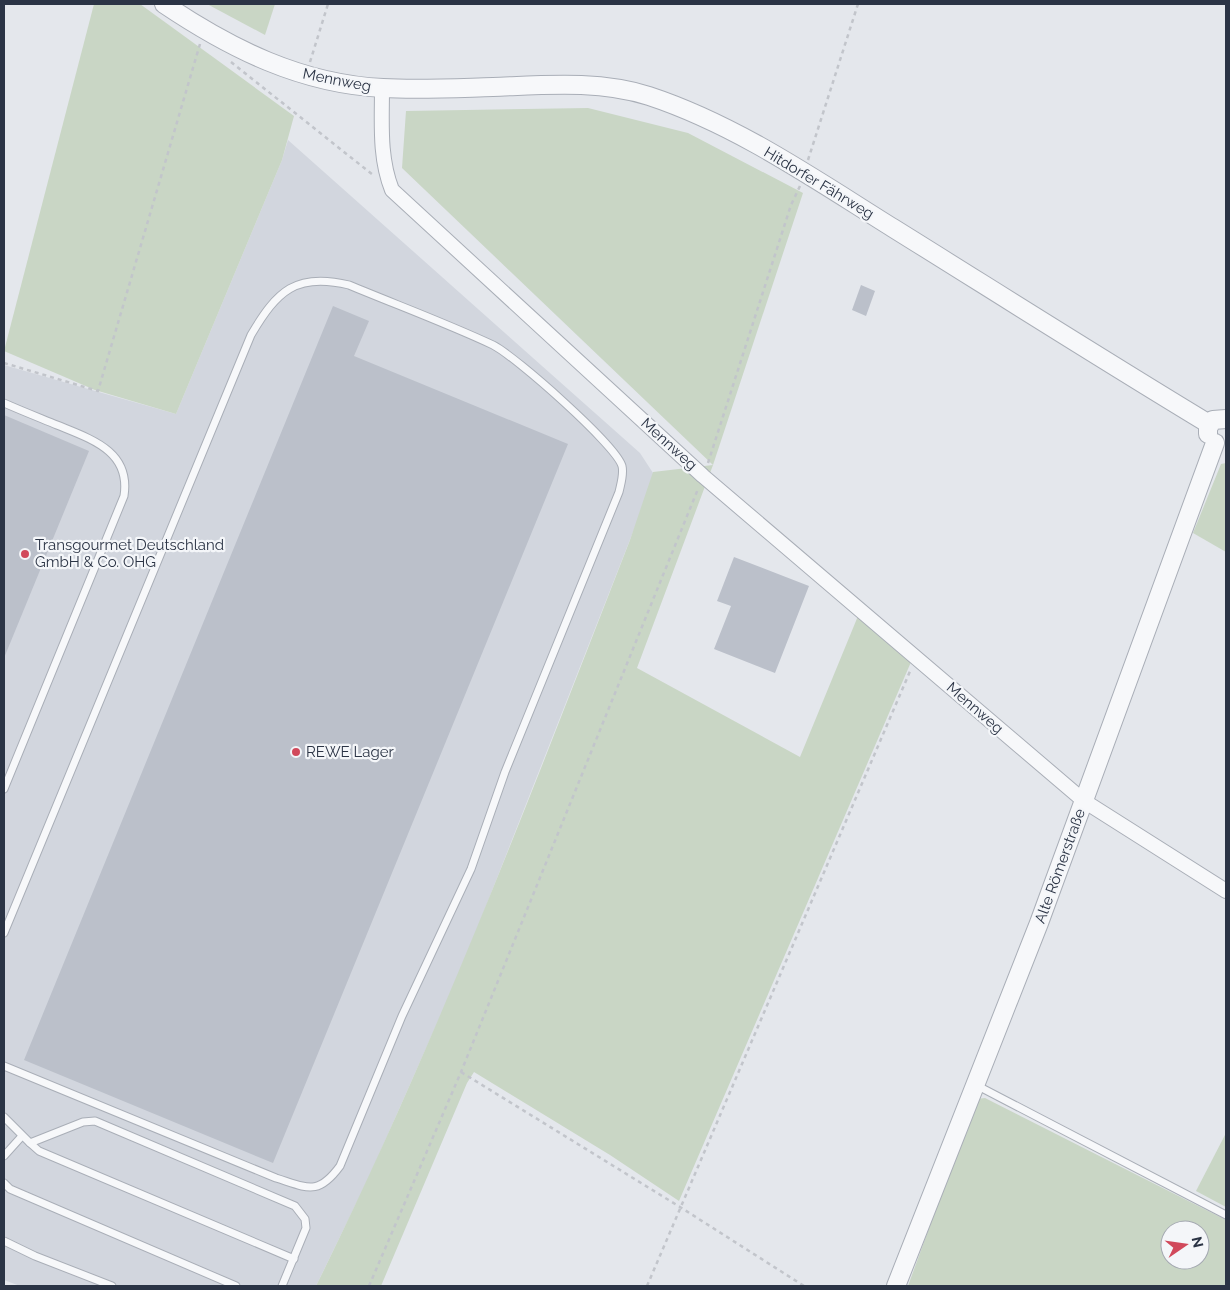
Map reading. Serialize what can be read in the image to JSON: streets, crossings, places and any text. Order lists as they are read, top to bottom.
{
  "streets": {
    "street": ["Mennweg", "Hitdorfer Fährweg", "Alte Römerstraße"]
  },
  "crossings": [
    ["Mennweg", "Hitdorfer Fährweg"],
    ["Mennweg", "Alte Römerstraße"]
  ],
  "places": ["Transgourmet Deutschland GmbH & Co. OHG", "REWE Lager"],
  "north": "right"
}
